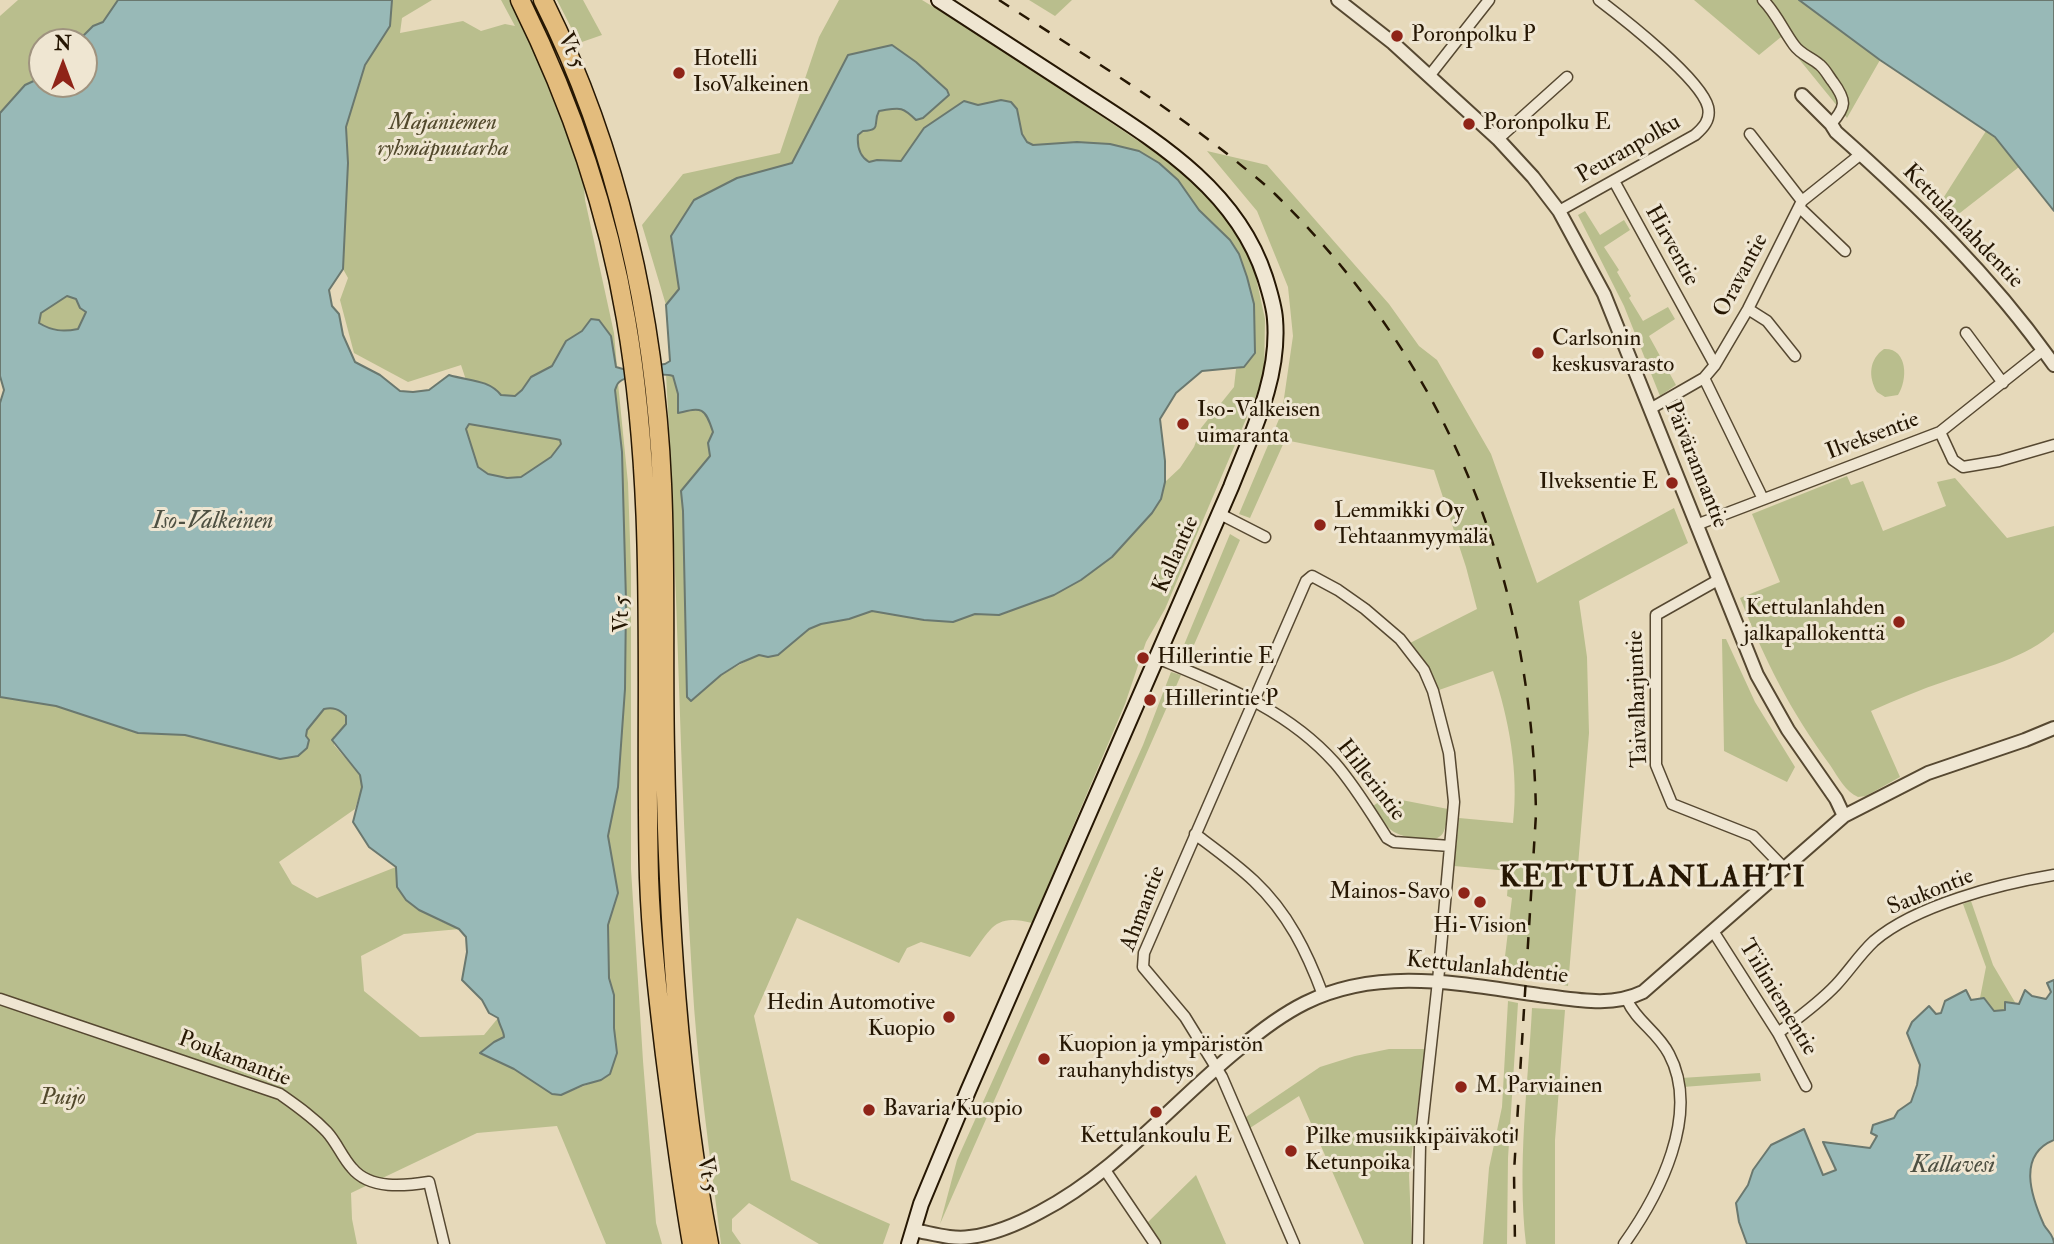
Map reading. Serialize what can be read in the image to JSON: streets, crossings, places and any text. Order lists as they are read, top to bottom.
{
  "streets": {
    "highway": ["Vt 5"],
    "main road": ["Kallantie"],
    "street": [
      "Peuranpolku",
      "Kettulanlahdentie",
      "Hirventie",
      "Oravantie",
      "Ilveksentie",
      "Päivärannantie",
      "Taivalharjuntie",
      "Hillerintie",
      "Saukontie",
      "Ahmantie",
      "Tiiliniementie",
      "Poukamantie"
    ]
  },
  "crossings": [
    ["Peuranpolku", "Hirventie"],
    ["Peuranpolku", "Päivärannantie"],
    ["Kettulanlahdentie", "Oravantie"],
    ["Kettulanlahdentie", "Ilveksentie"],
    ["Kettulanlahdentie", "Kallantie"],
    ["Kettulanlahdentie", "Ahmantie"],
    ["Hirventie", "Oravantie"],
    ["Oravantie", "Päivärannantie"],
    ["Ilveksentie", "Päivärannantie"],
    ["Päivärannantie", "Taivalharjuntie"],
    ["Kallantie", "Hillerintie"],
    ["Hillerintie", "Ahmantie"],
    ["Saukontie", "Tiiliniementie"]
  ],
  "districts": ["KETTULANLAHTI"],
  "water": ["Iso-Valkeinen", "Kallavesi"],
  "parks": ["Majaniemen ryhmäpuutarha", "Puijo"],
  "places": [
    "Poronpolku P",
    "Hotelli IsoValkeinen",
    "Poronpolku E",
    "Carlsonin keskusvarasto",
    "Iso-Valkeisen uimaranta",
    "Ilveksentie E",
    "Lemmikki Oy Tehtaanmyymälä",
    "Kettulanlahden jalkapallokenttä",
    "Hillerintie E",
    "Hillerintie P",
    "Mainos-Savo",
    "Hi-Vision",
    "Hedin Automotive Kuopio",
    "Kuopion ja ympäristön rauhanyhdistys",
    "M. Parviainen",
    "Bavaria Kuopio",
    "Kettulankoulu E",
    "Pilke musiikkipäiväkoti Ketunpoika"
  ],
  "north": "top"
}
